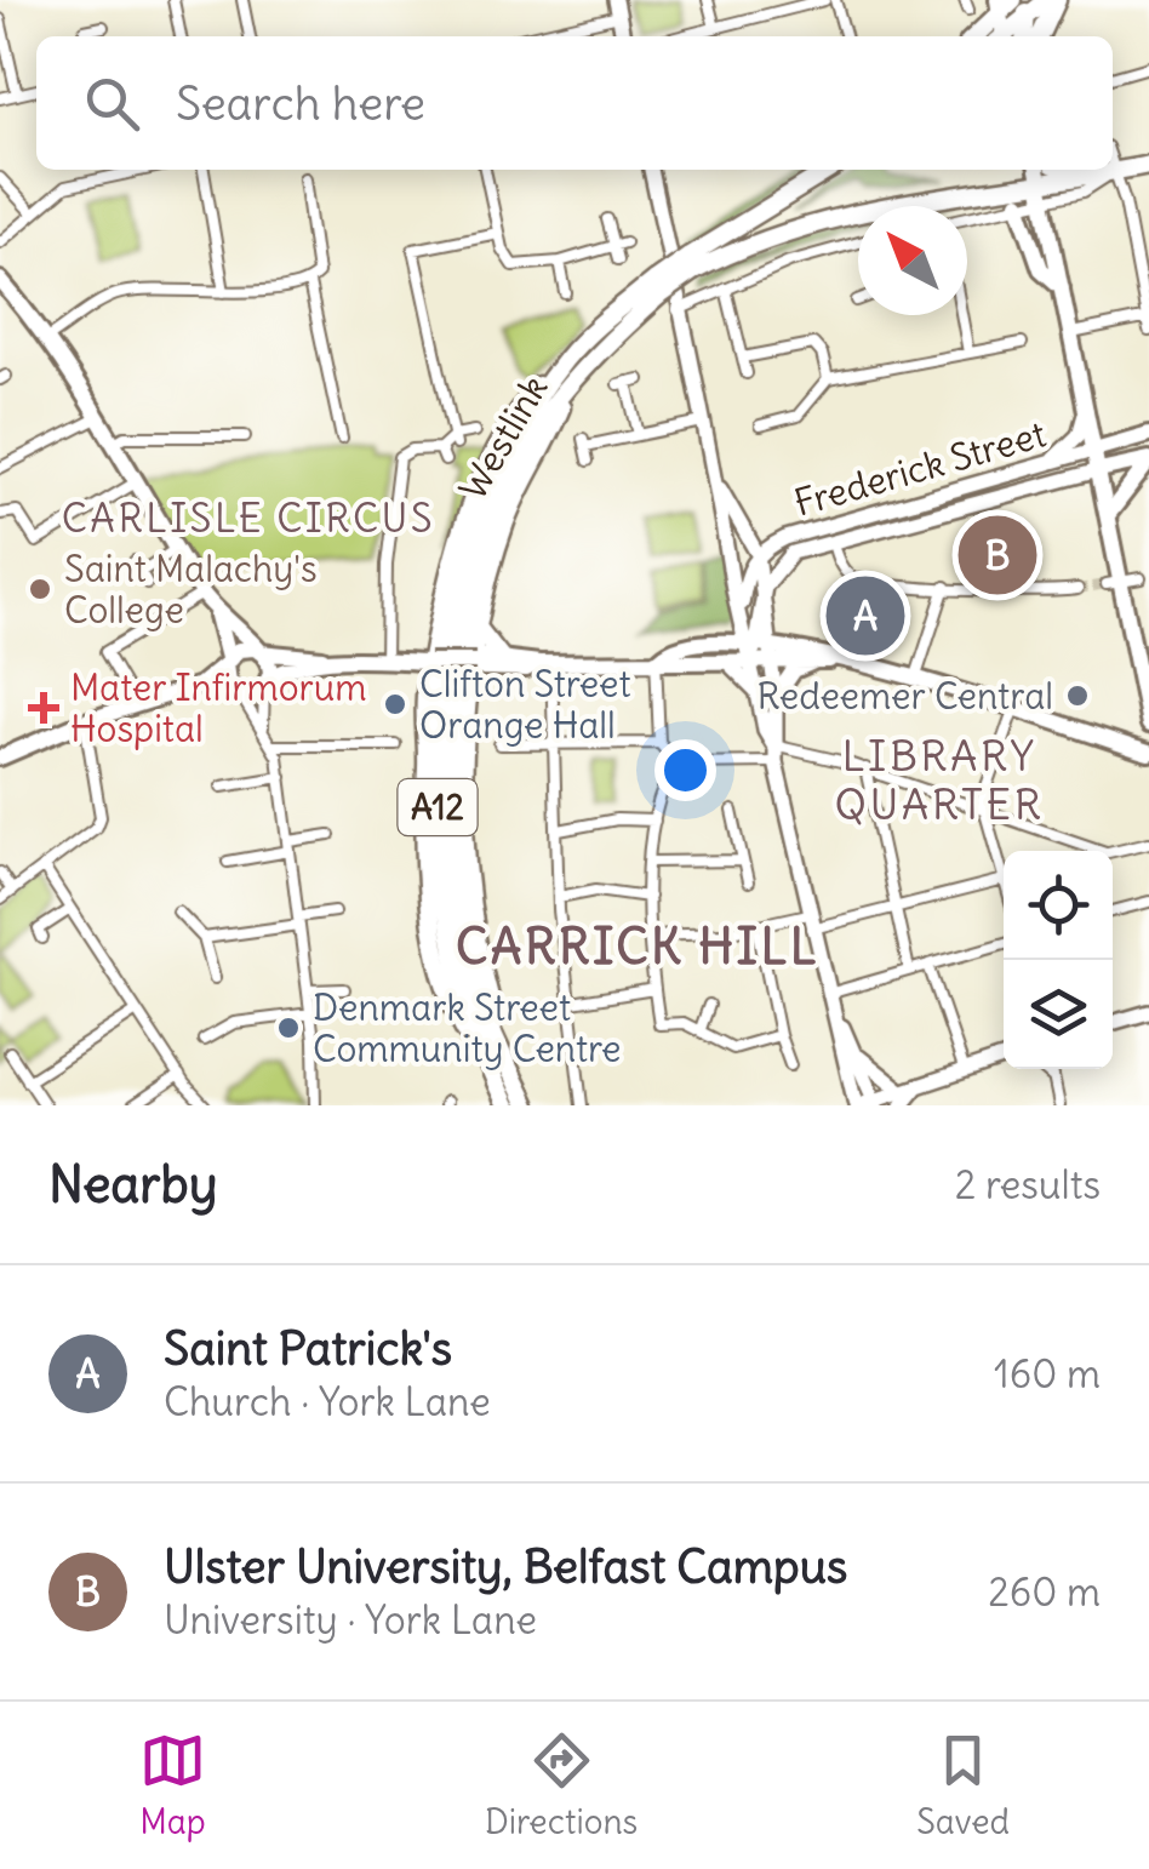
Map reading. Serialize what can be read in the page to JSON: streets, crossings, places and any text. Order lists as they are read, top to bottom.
{
  "streets": {
    "highway": ["Westlink", "A12"],
    "main road": ["Frederick Street"]
  },
  "crossings": [
    ["Westlink", "A12"]
  ],
  "districts": ["CARLISLE CIRCUS", "LIBRARY QUARTER", "CARRICK HILL"],
  "places": {
    "other": [
      "Saint Malachy's College",
      "Redeemer Central",
      "Clifton Street Orange Hall",
      "Denmark Street Community Centre"
    ],
    "health": ["Mater Infirmorum Hospital"]
  },
  "north": "top left",
  "page": {
    "search": "Search here",
    "pins": ["B", "A"],
    "heading": ["Nearby", "2 results"],
    "list": [
      {
        "mark": "A",
        "name": "Saint Patrick's",
        "note": "Church · York Lane",
        "value": "160 m"
      },
      {
        "mark": "B",
        "name": "Ulster University, Belfast Campus",
        "note": "University · York Lane",
        "value": "260 m"
      }
    ],
    "nav": ["Map", "Directions", "Saved"]
  }
}
